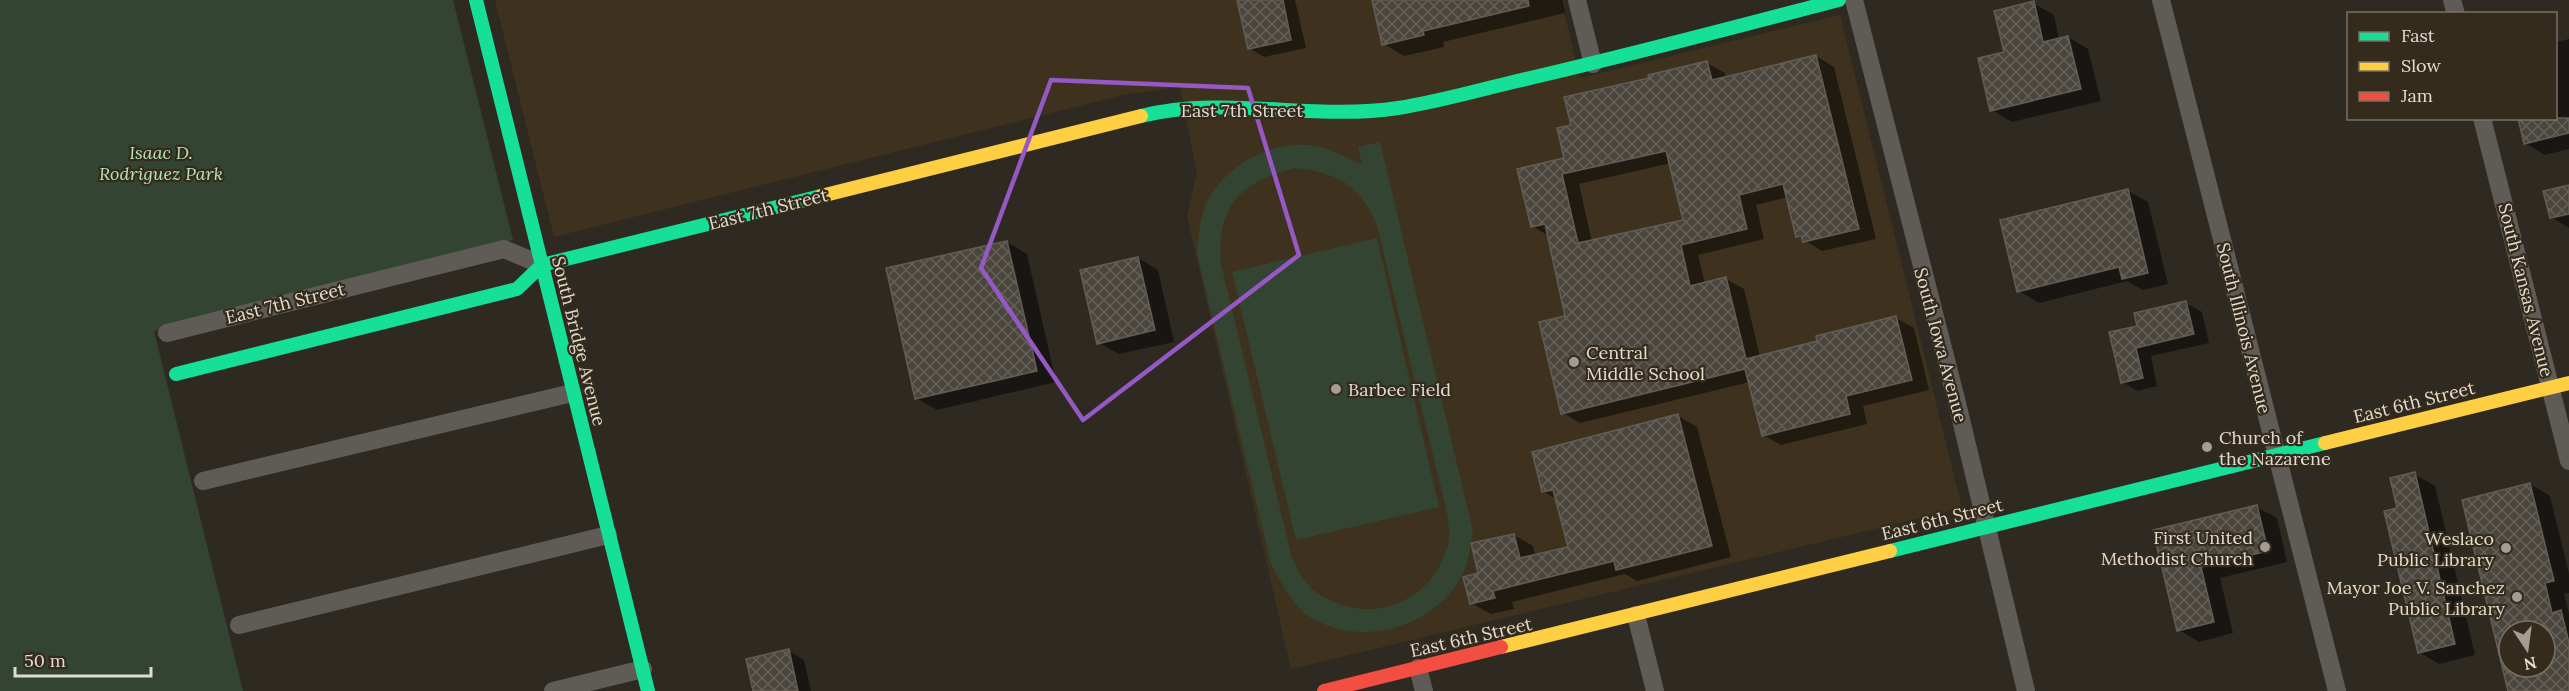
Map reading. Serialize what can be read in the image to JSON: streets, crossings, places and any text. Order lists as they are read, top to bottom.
{
  "streets": {
    "street": [
      "East 7th Street",
      "South Kansas Avenue",
      "South Illinois Avenue",
      "South Bridge Avenue",
      "South Iowa Avenue",
      "East 6th Street"
    ]
  },
  "crossings": [
    ["East 7th Street", "South Bridge Avenue"],
    ["South Kansas Avenue", "East 6th Street"],
    ["South Illinois Avenue", "East 6th Street"],
    ["South Iowa Avenue", "East 6th Street"]
  ],
  "parks": ["Isaac D. Rodriguez Park"],
  "places": [
    "Central Middle School",
    "Barbee Field",
    "Church of the Nazarene",
    "First United Methodist Church",
    "Weslaco Public Library",
    "Mayor Joe V. Sanchez Public Library"
  ],
  "legend": ["Fast", "Slow", "Jam"],
  "scale_bar": "50 m",
  "north": "bottom"
}
